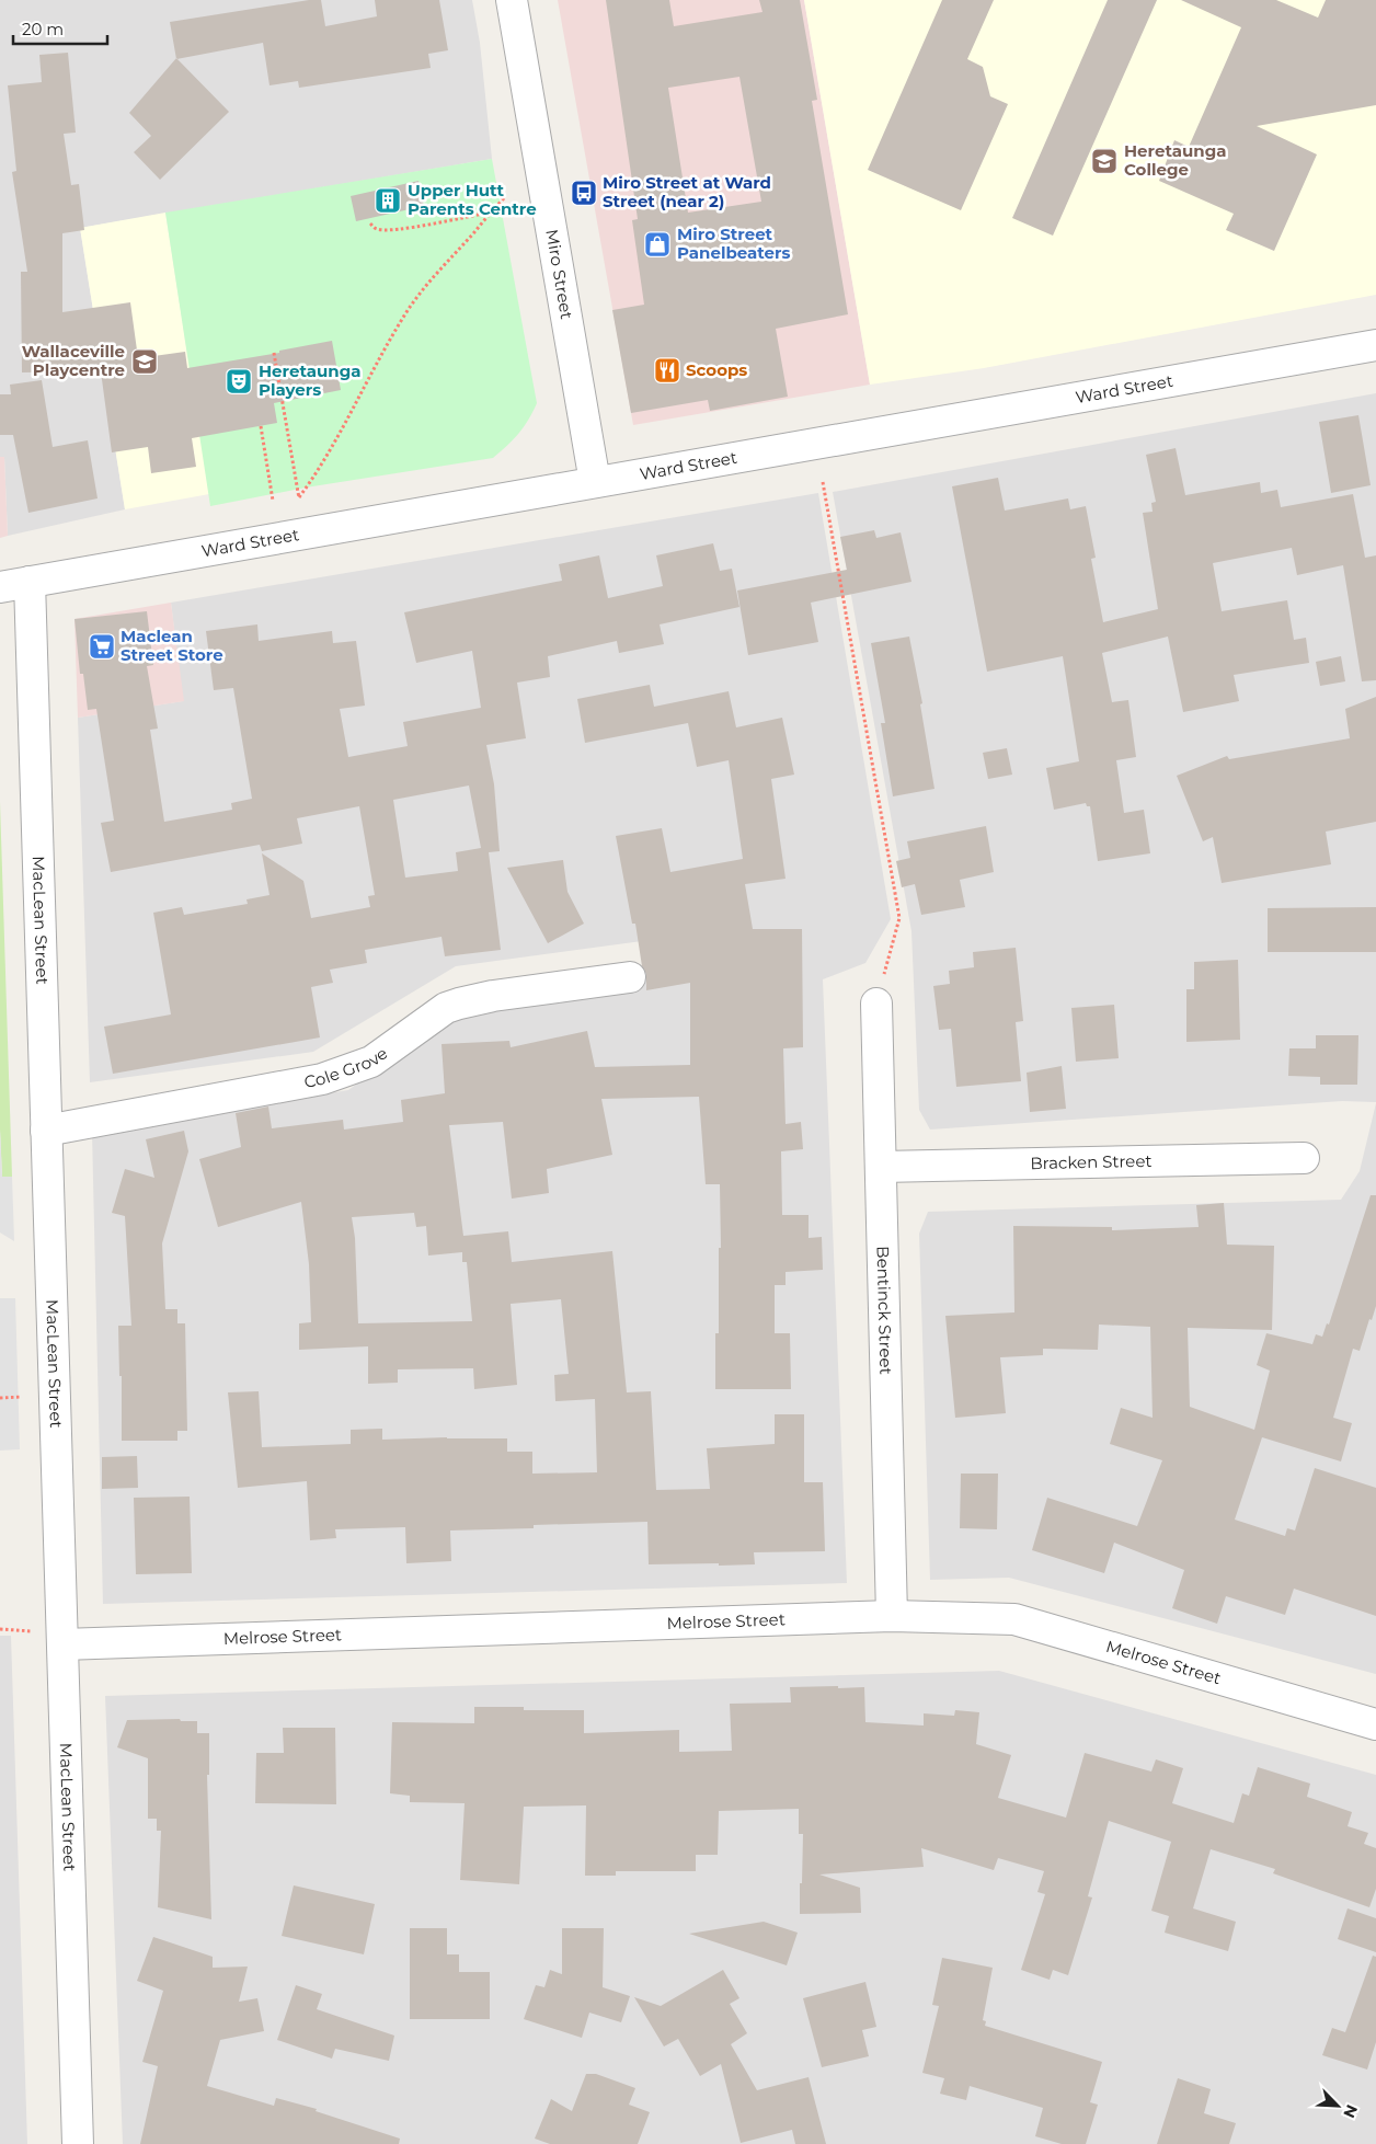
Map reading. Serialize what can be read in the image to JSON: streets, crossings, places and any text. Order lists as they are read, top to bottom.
{
  "streets": {
    "street": [
      "Miro Street",
      "Ward Street",
      "MacLean Street",
      "Cole Grove",
      "Bracken Street",
      "Bentinck Street",
      "Melrose Street"
    ]
  },
  "crossings": [
    ["Miro Street", "Ward Street"],
    ["Ward Street", "MacLean Street"],
    ["MacLean Street", "Cole Grove"],
    ["MacLean Street", "Melrose Street"],
    ["Bracken Street", "Bentinck Street"],
    ["Bentinck Street", "Melrose Street"]
  ],
  "places": {
    "school or university": ["Heretaunga College", "Wallaceville Playcentre"],
    "bus stop": ["Miro Street at Ward Street (near 2)"],
    "building": ["Upper Hutt Parents Centre"],
    "shop": ["Miro Street Panelbeaters"],
    "restaurant": ["Scoops"],
    "theatre": ["Heretaunga Players"],
    "supermarket": ["Maclean Street Store"]
  },
  "scale_bar": "20 m",
  "north": "bottom right"
}
